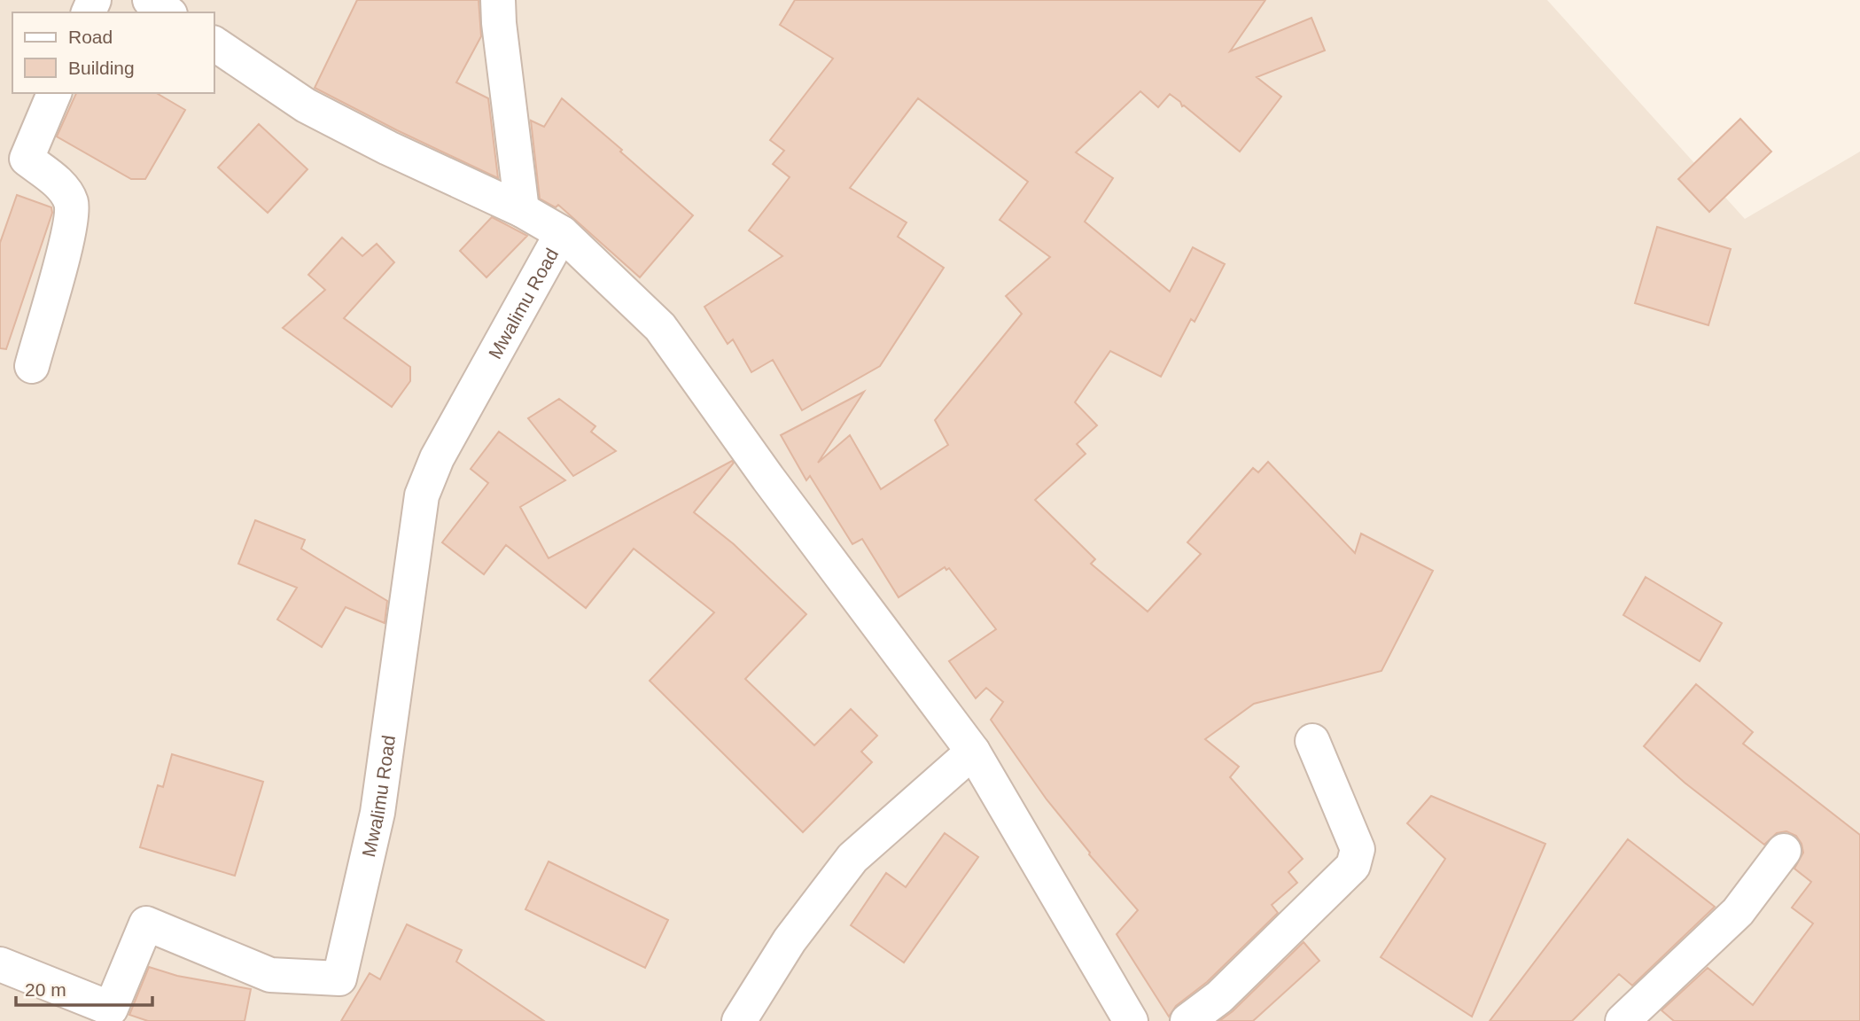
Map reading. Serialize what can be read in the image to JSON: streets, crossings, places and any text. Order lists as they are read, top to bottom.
{
  "streets": {
    "street": ["Mwalimu Road"]
  },
  "legend": ["Road", "Building"],
  "scale_bar": "20 m"
}
